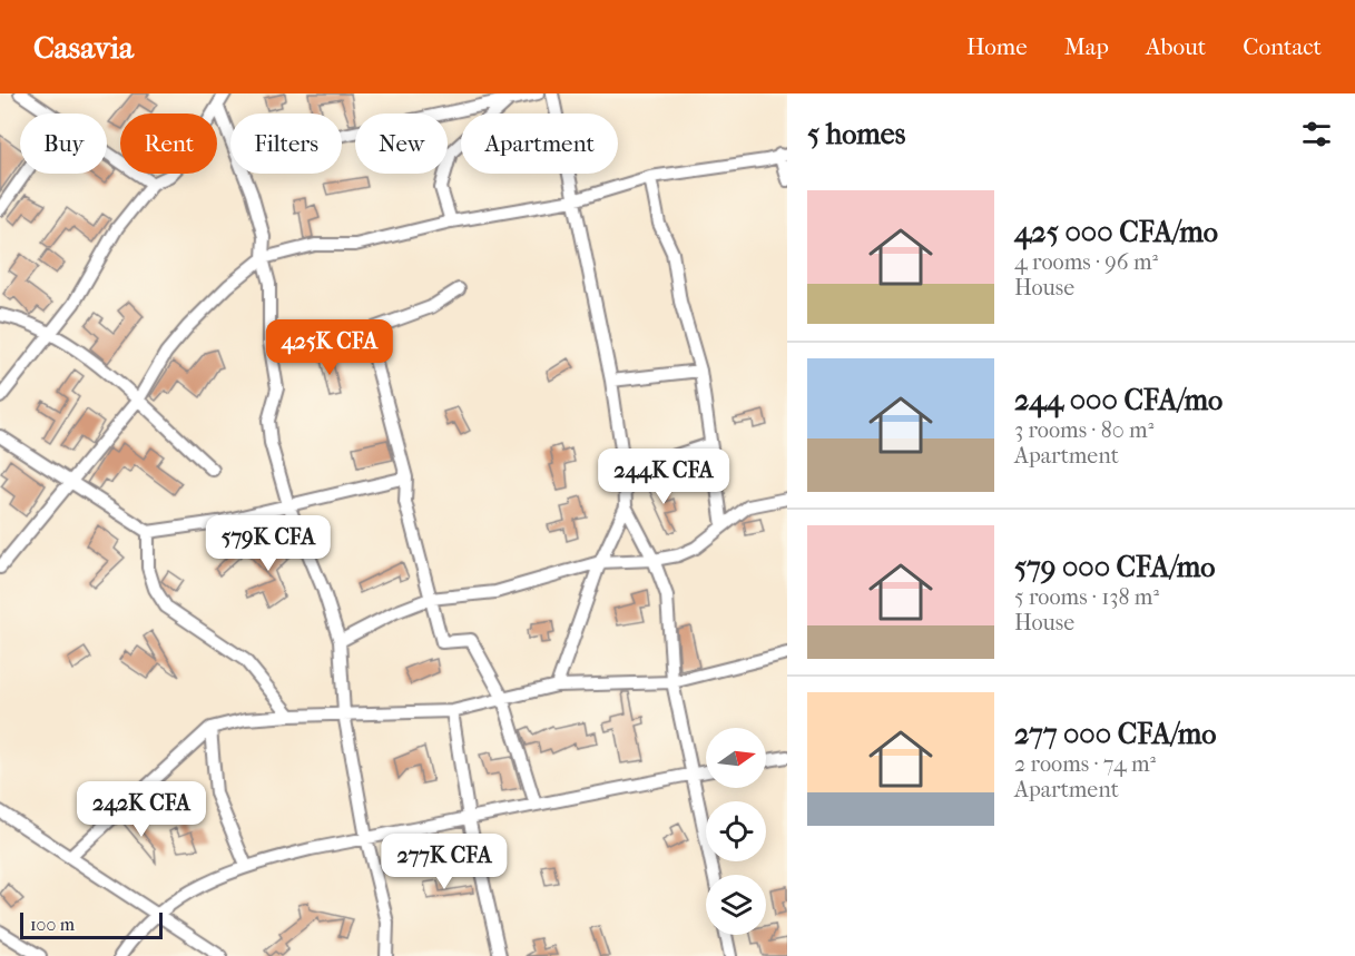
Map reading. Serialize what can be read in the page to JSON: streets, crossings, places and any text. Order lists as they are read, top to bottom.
{
  "scale_bar": "100 m",
  "north": "right",
  "page": {
    "header": "Casavia",
    "nav": [
      "Home",
      "Map",
      "About",
      "Contact"
    ],
    "heading": "5 homes",
    "chip": [
      "Buy",
      "Rent",
      "Filters",
      "New",
      "Apartment"
    ],
    "list": [
      {
        "name": "425 000 CFA/mo",
        "note": "4 rooms · 96 m² · House"
      },
      {
        "name": "244 000 CFA/mo",
        "note": "3 rooms · 80 m² · Apartment"
      },
      {
        "name": "579 000 CFA/mo",
        "note": "5 rooms · 138 m² · House"
      },
      {
        "name": "277 000 CFA/mo",
        "note": "2 rooms · 74 m² · Apartment"
      }
    ],
    "price": [
      "425K CFA",
      "244K CFA",
      "579K CFA",
      "242K CFA",
      "277K CFA"
    ],
    "scale": "100 m"
  }
}
